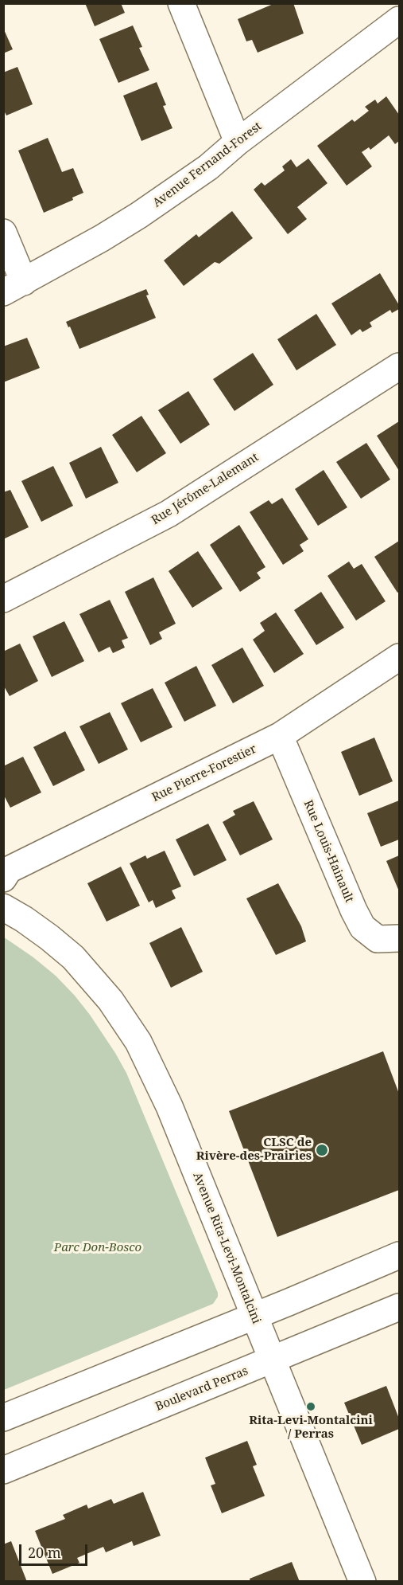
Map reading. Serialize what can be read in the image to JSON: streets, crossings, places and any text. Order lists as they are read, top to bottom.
{
  "streets": {
    "street": [
      "Avenue Fernand-Forest",
      "Rue Jérôme-Lalemant",
      "Rue Pierre-Forestier",
      "Rue Louis-Hainault",
      "Avenue Rita-Levi-Montalcini",
      "Boulevard Perras"
    ]
  },
  "crossings": [
    ["Rue Pierre-Forestier", "Rue Louis-Hainault"],
    ["Avenue Rita-Levi-Montalcini", "Boulevard Perras"]
  ],
  "parks": ["Parc Don-Bosco"],
  "places": ["CLSC de Rivère-des-Prairies", "Rita-Levi-Montalcini / Perras"],
  "scale_bar": "20 m"
}
